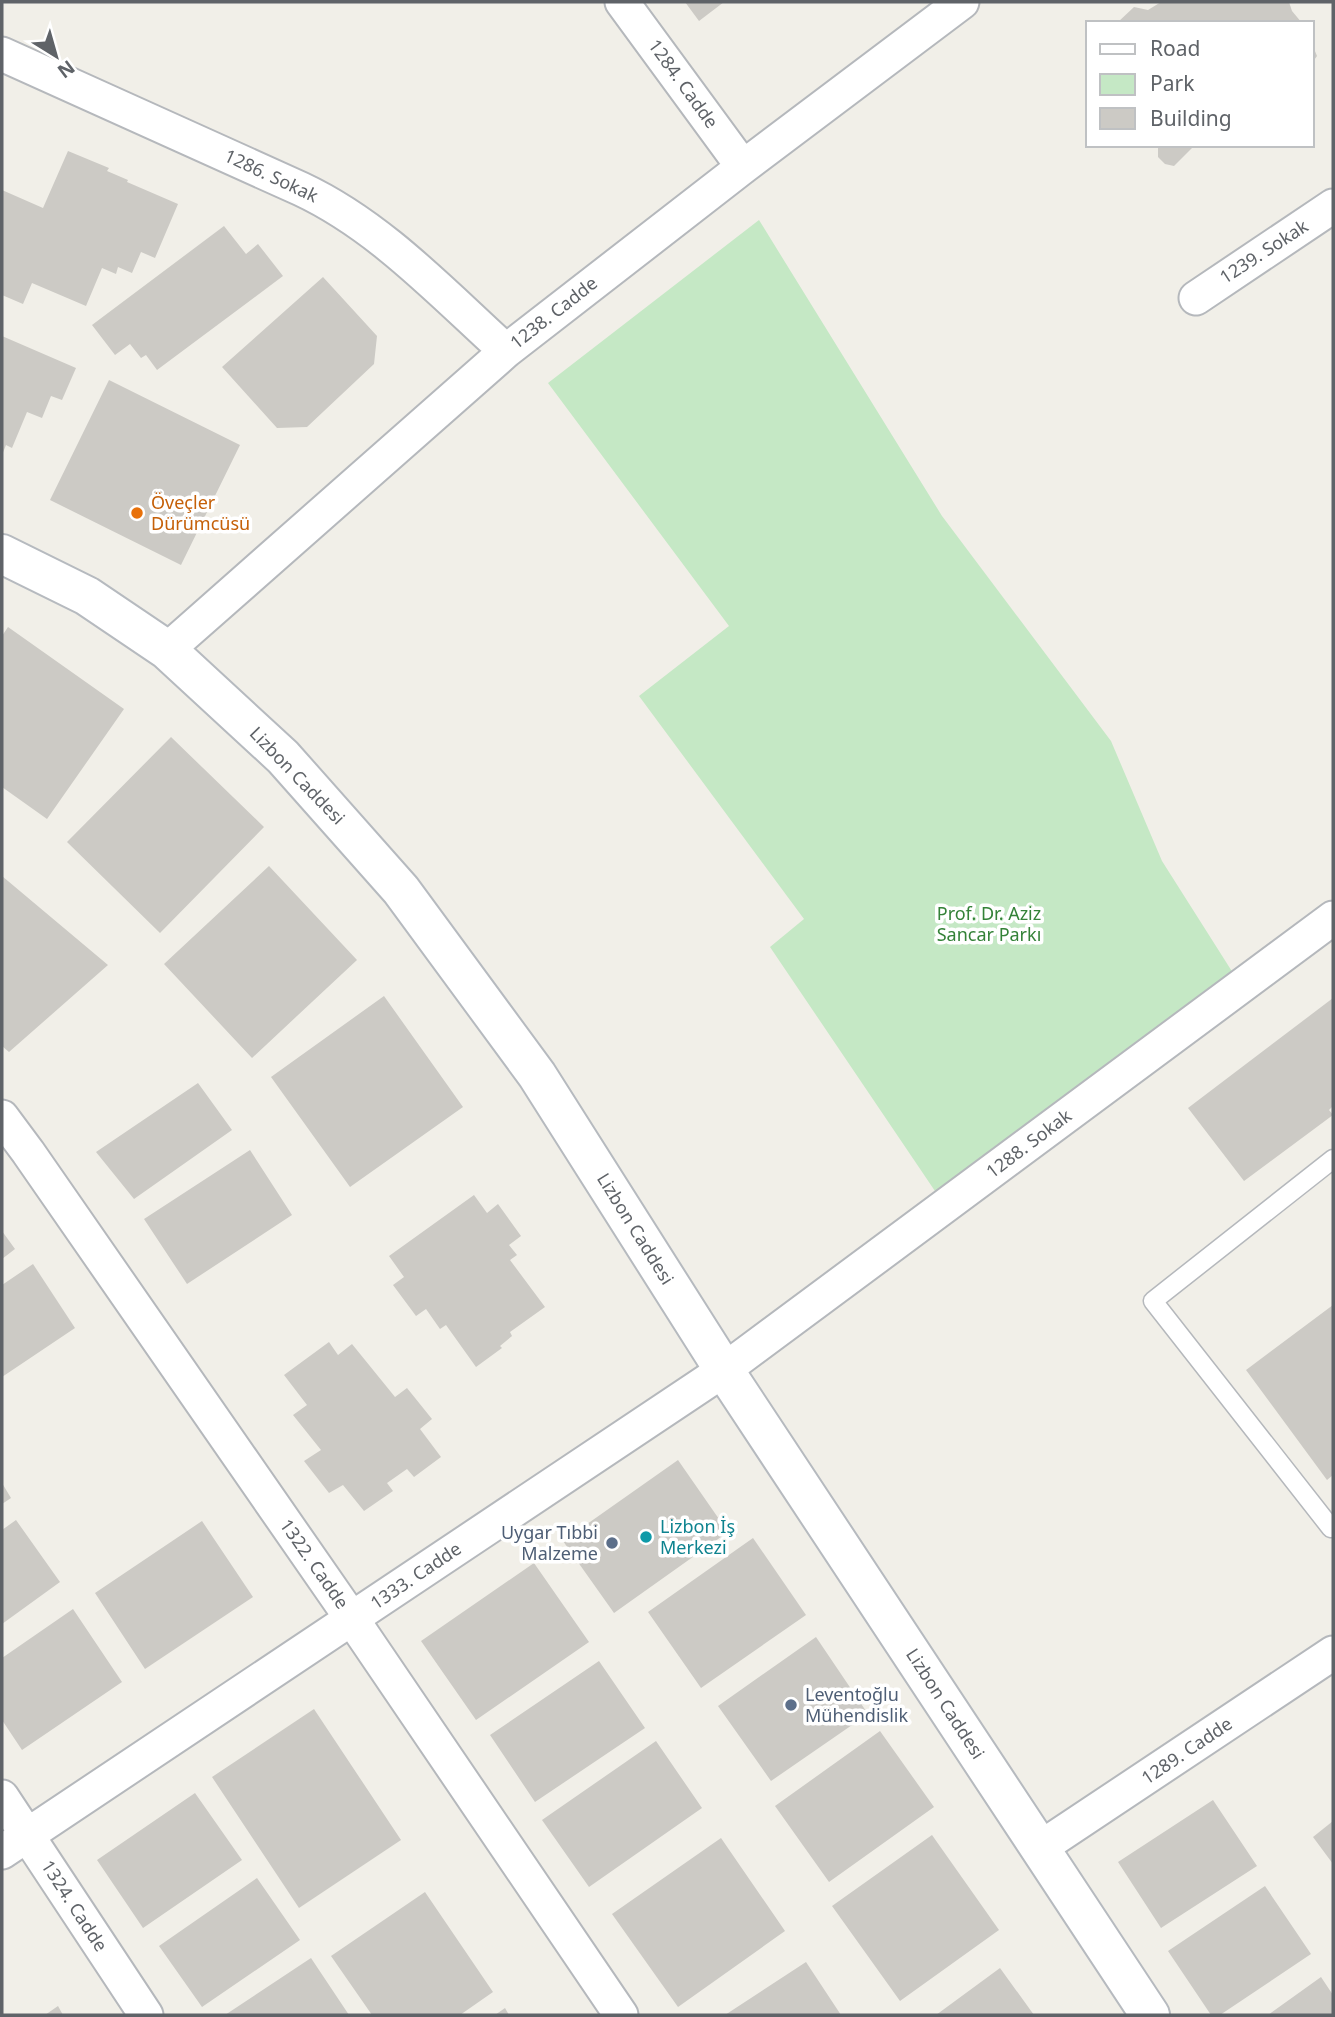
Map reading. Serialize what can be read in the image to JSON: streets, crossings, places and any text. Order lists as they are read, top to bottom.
{
  "streets": {
    "main road": ["Lizbon Caddesi"],
    "street": [
      "1284. Cadde",
      "1286. Sokak",
      "1239. Sokak",
      "1238. Cadde",
      "1288. Sokak",
      "1322. Cadde",
      "1333. Cadde",
      "1289. Cadde",
      "1324. Cadde"
    ]
  },
  "crossings": [
    ["1284. Cadde", "1238. Cadde"],
    ["1286. Sokak", "1238. Cadde"],
    ["1238. Cadde", "Lizbon Caddesi"],
    ["Lizbon Caddesi", "1288. Sokak"],
    ["Lizbon Caddesi", "1333. Cadde"],
    ["Lizbon Caddesi", "1289. Cadde"],
    ["1288. Sokak", "1333. Cadde"],
    ["1322. Cadde", "1333. Cadde"],
    ["1333. Cadde", "1324. Cadde"]
  ],
  "parks": ["Prof. Dr. Aziz Sancar Parkı"],
  "places": [
    "Öveçler Dürümcüsü",
    "Lizbon İş Merkezi",
    "Uygar Tıbbi Malzeme",
    "Leventoğlu Mühendislik"
  ],
  "legend": ["Road", "Park", "Building"],
  "north": "bottom right"
}
